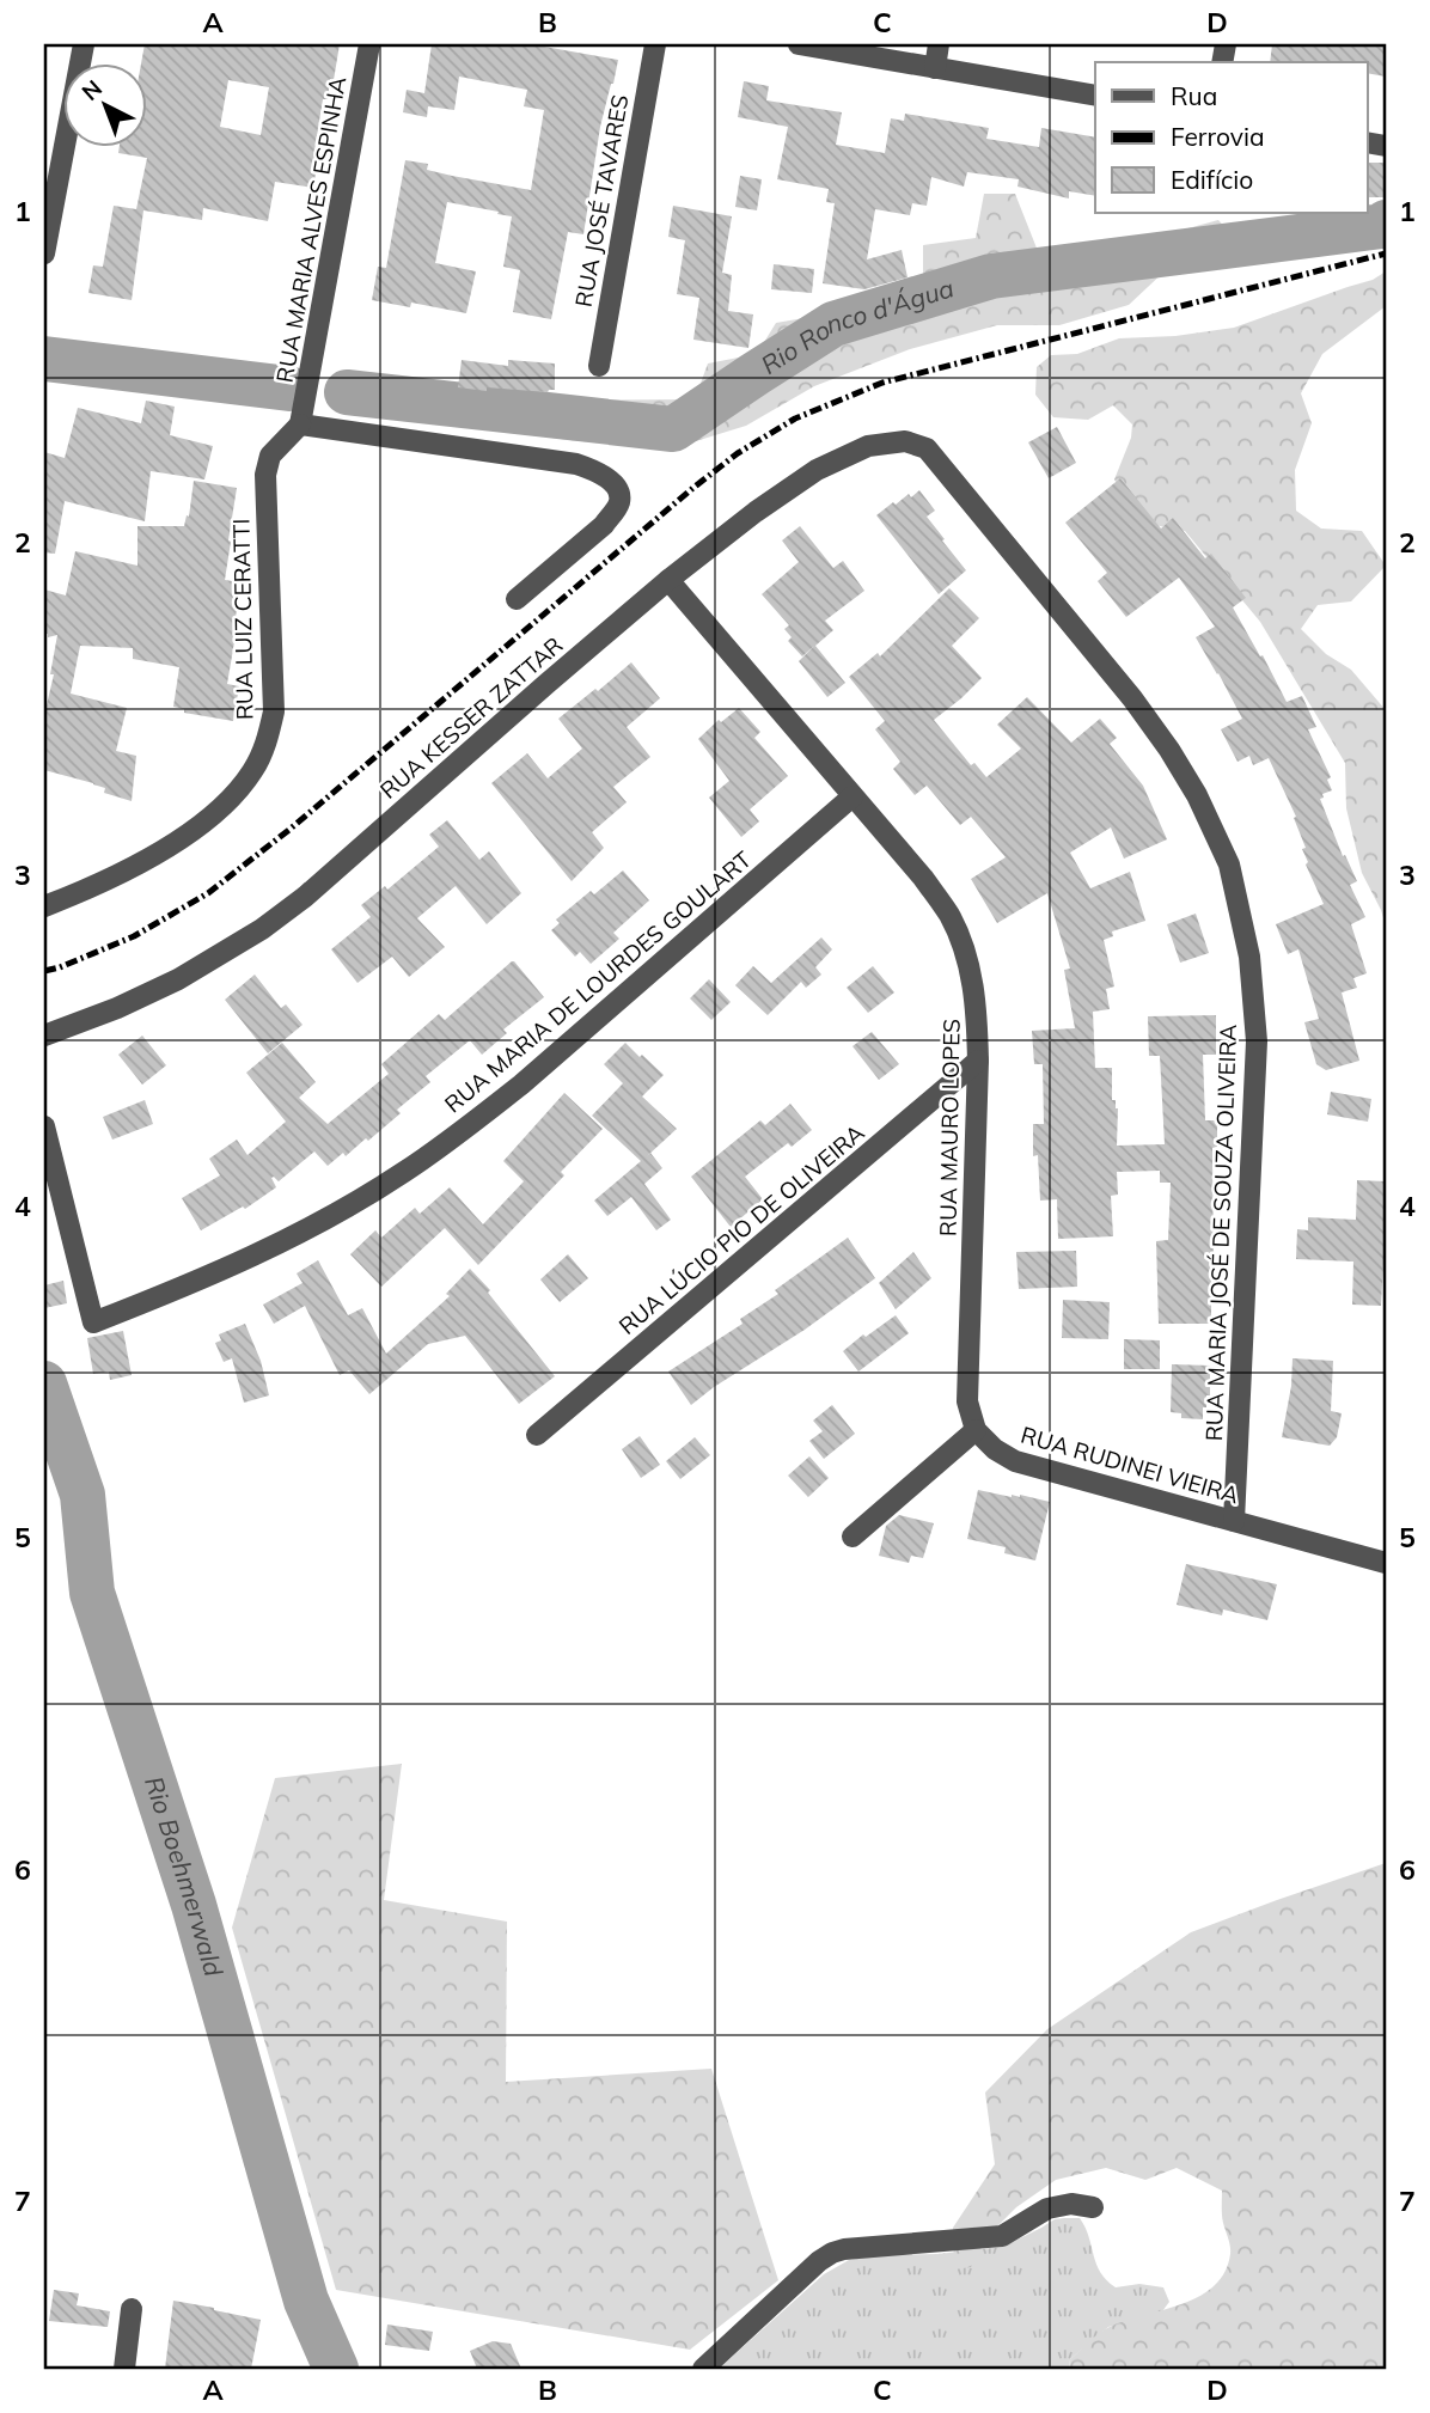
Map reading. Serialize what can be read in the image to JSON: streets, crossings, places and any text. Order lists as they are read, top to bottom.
{
  "streets": {
    "street": [
      "RUA JOSÉ TAVARES",
      "RUA MARIA ALVES ESPINHA",
      "RUA LUIZ CERATTI",
      "RUA KESSER ZATTAR",
      "RUA MARIA DE LOURDES GOULART",
      "RUA MAURO LOPES",
      "RUA LÚCIO PIO DE OLIVEIRA",
      "RUA MARIA JOSÉ DE SOUZA OLIVEIRA",
      "RUA RUDINEI VIEIRA"
    ]
  },
  "crossings": [
    ["RUA MARIA ALVES ESPINHA", "RUA LUIZ CERATTI"],
    ["RUA KESSER ZATTAR", "RUA MAURO LOPES"],
    ["RUA KESSER ZATTAR", "RUA MARIA JOSÉ DE SOUZA OLIVEIRA"],
    ["RUA MARIA DE LOURDES GOULART", "RUA MAURO LOPES"],
    ["RUA MAURO LOPES", "RUA LÚCIO PIO DE OLIVEIRA"],
    ["RUA MAURO LOPES", "RUA RUDINEI VIEIRA"],
    ["RUA MARIA JOSÉ DE SOUZA OLIVEIRA", "RUA RUDINEI VIEIRA"]
  ],
  "water": ["Rio Ronco d'Água", "Rio Boehmerwald"],
  "legend": ["Rua", "Ferrovia", "Edifício"],
  "north": "top left",
  "grid": {
    "columns": [
      "A",
      "B",
      "C",
      "D"
    ],
    "rows": [
      "1",
      "2",
      "3",
      "4",
      "5",
      "6",
      "7"
    ]
  }
}
